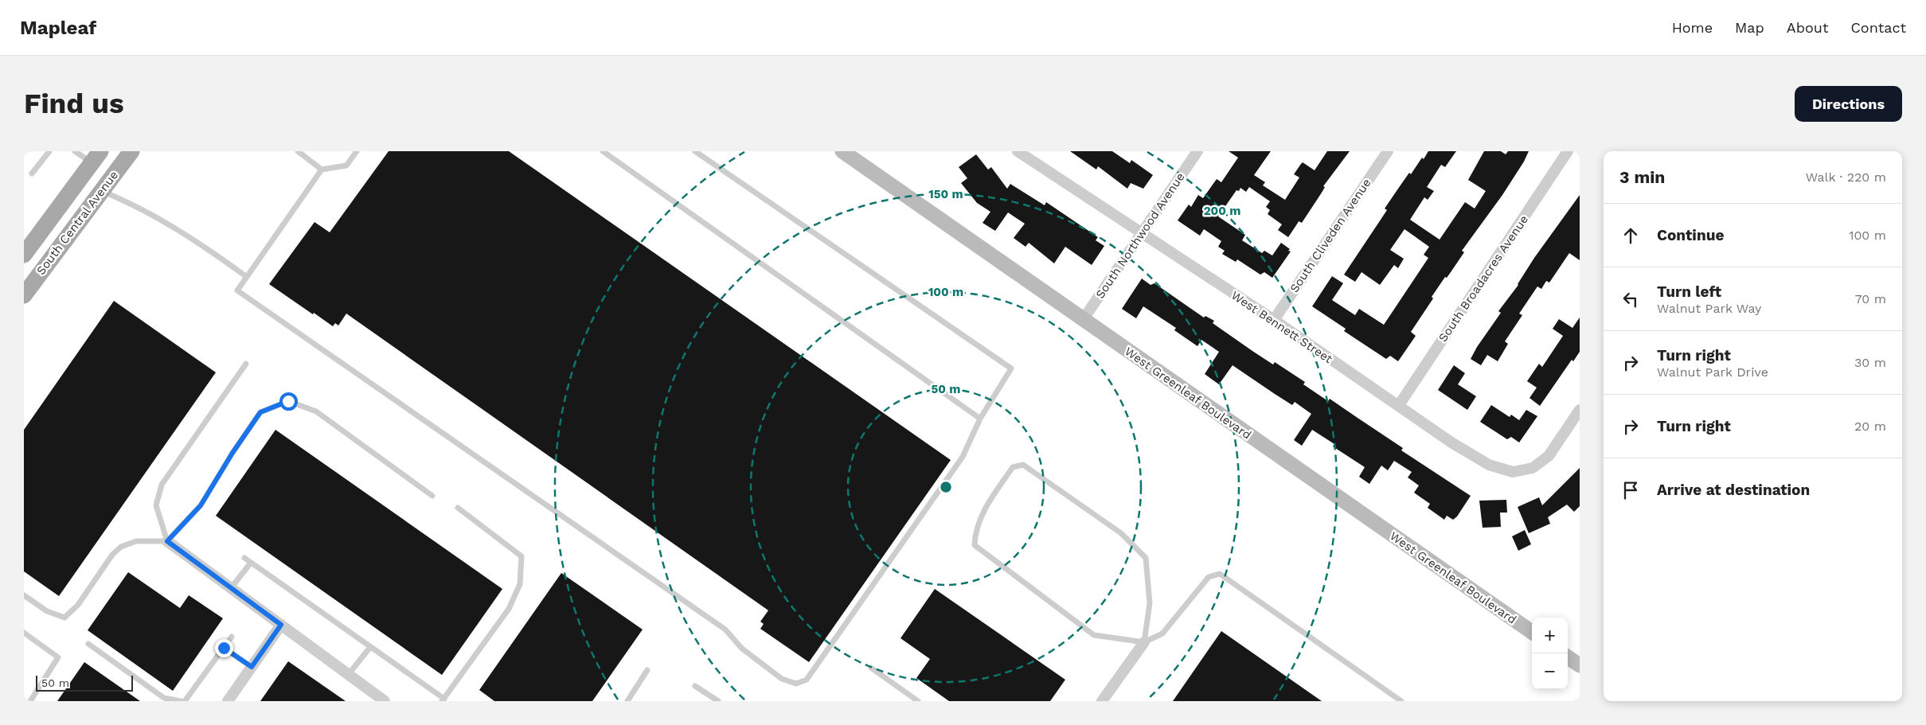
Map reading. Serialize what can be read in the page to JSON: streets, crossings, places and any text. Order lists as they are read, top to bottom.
{
  "streets": {
    "main road": ["South Central Avenue"],
    "street": [
      "South Northwood Avenue",
      "South Cliveden Avenue",
      "South Broadacres Avenue",
      "West Bennett Street",
      "West Greenleaf Boulevard"
    ]
  },
  "crossings": [
    ["South Northwood Avenue", "West Bennett Street"],
    ["South Northwood Avenue", "West Greenleaf Boulevard"],
    ["South Cliveden Avenue", "West Bennett Street"],
    ["South Broadacres Avenue", "West Bennett Street"]
  ],
  "scale_bar": "50 m",
  "page": {
    "header": "Mapleaf",
    "nav": [
      "Home",
      "Map",
      "About",
      "Contact"
    ],
    "buttons": "Directions",
    "title": "Find us",
    "heading": ["3 min", "Walk · 220 m"],
    "list": [
      ["Continue", "100 m"],
      ["Turn left", "Walnut Park Way", "70 m"],
      ["Turn right", "Walnut Park Drive", "30 m"],
      ["Turn right", "20 m"],
      "Arrive at destination"
    ],
    "map_buttons": ["+", "−"],
    "scale": "50 m"
  },
  "rings": [
    "150 m",
    "200 m",
    "100 m",
    "50 m"
  ]
}
